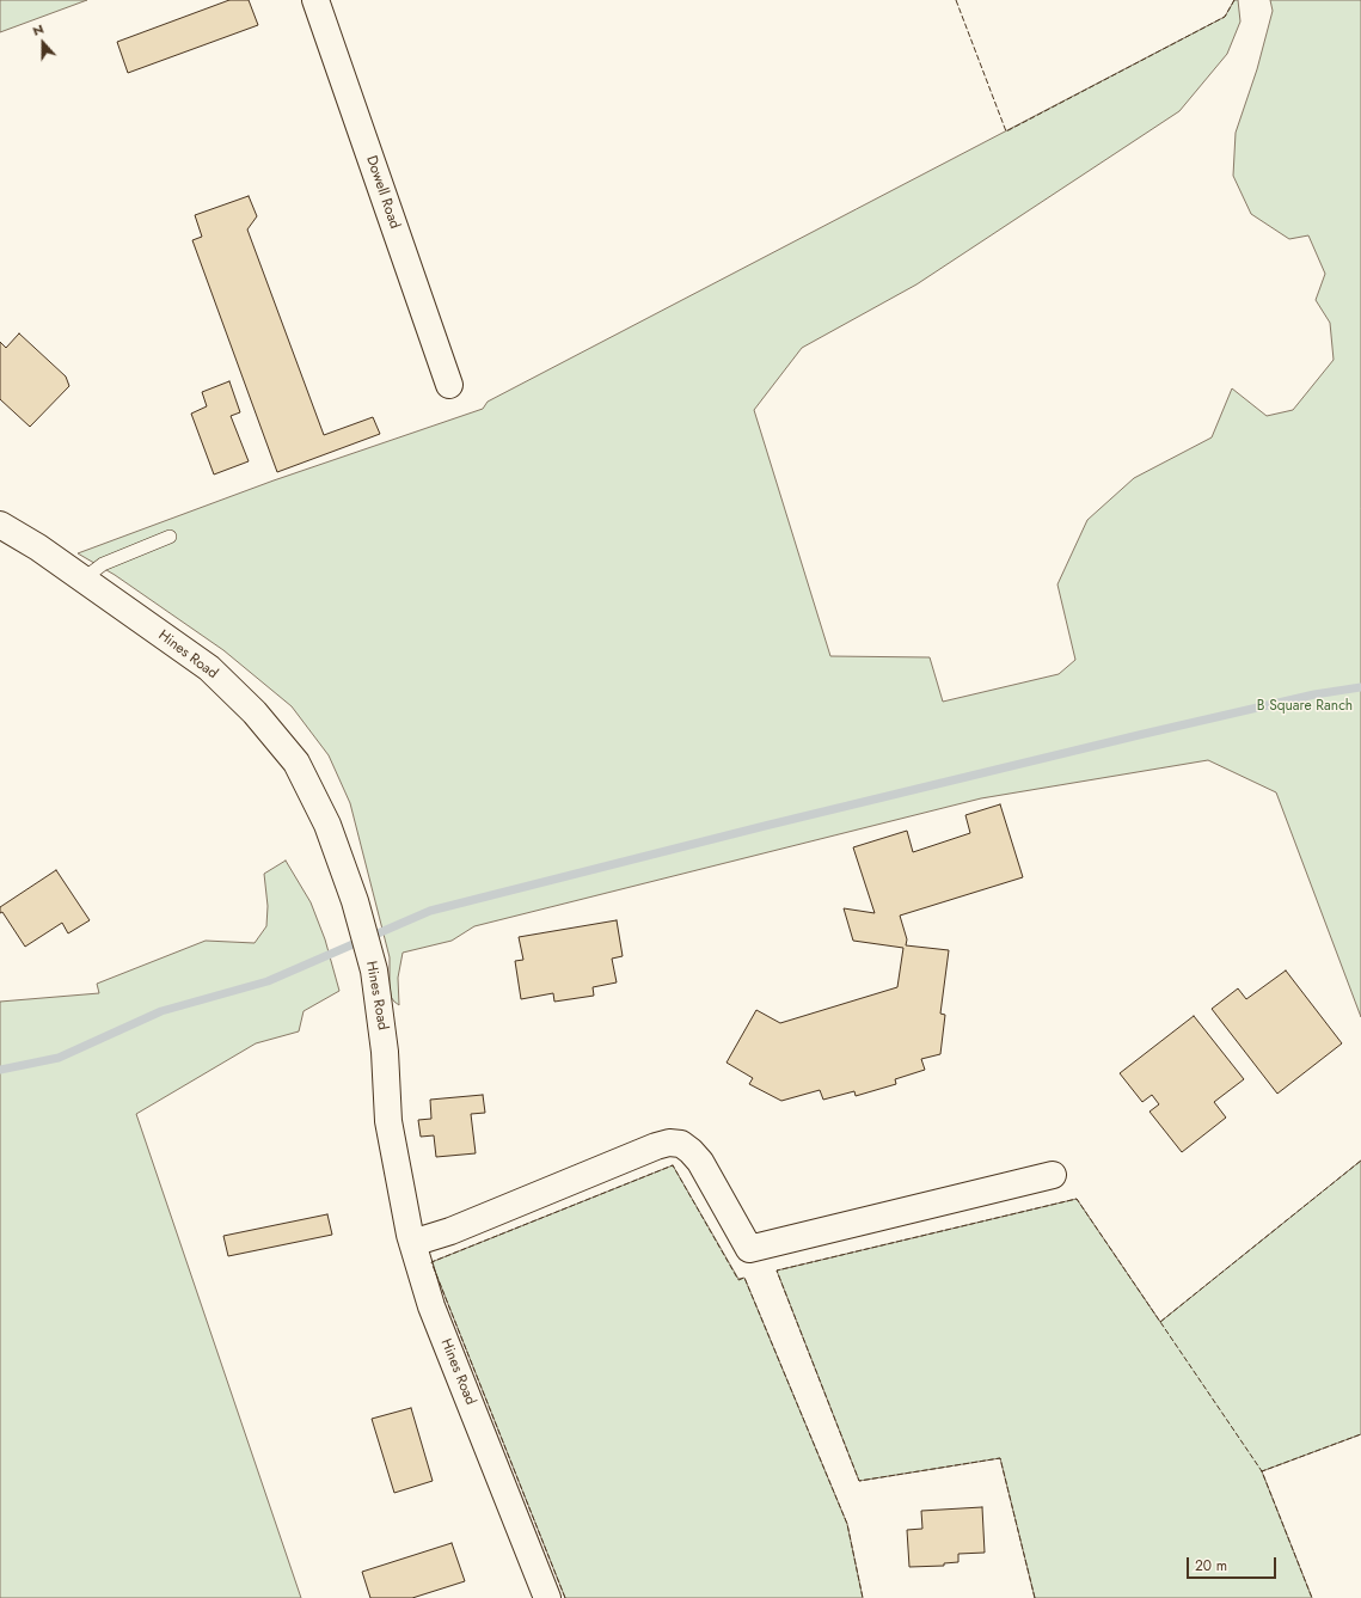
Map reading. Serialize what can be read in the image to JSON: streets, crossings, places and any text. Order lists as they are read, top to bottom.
{
  "streets": {
    "street": ["Dowell Road", "Hines Road"]
  },
  "parks": ["B Square Ranch"],
  "scale_bar": "20 m",
  "north": "top"
}
